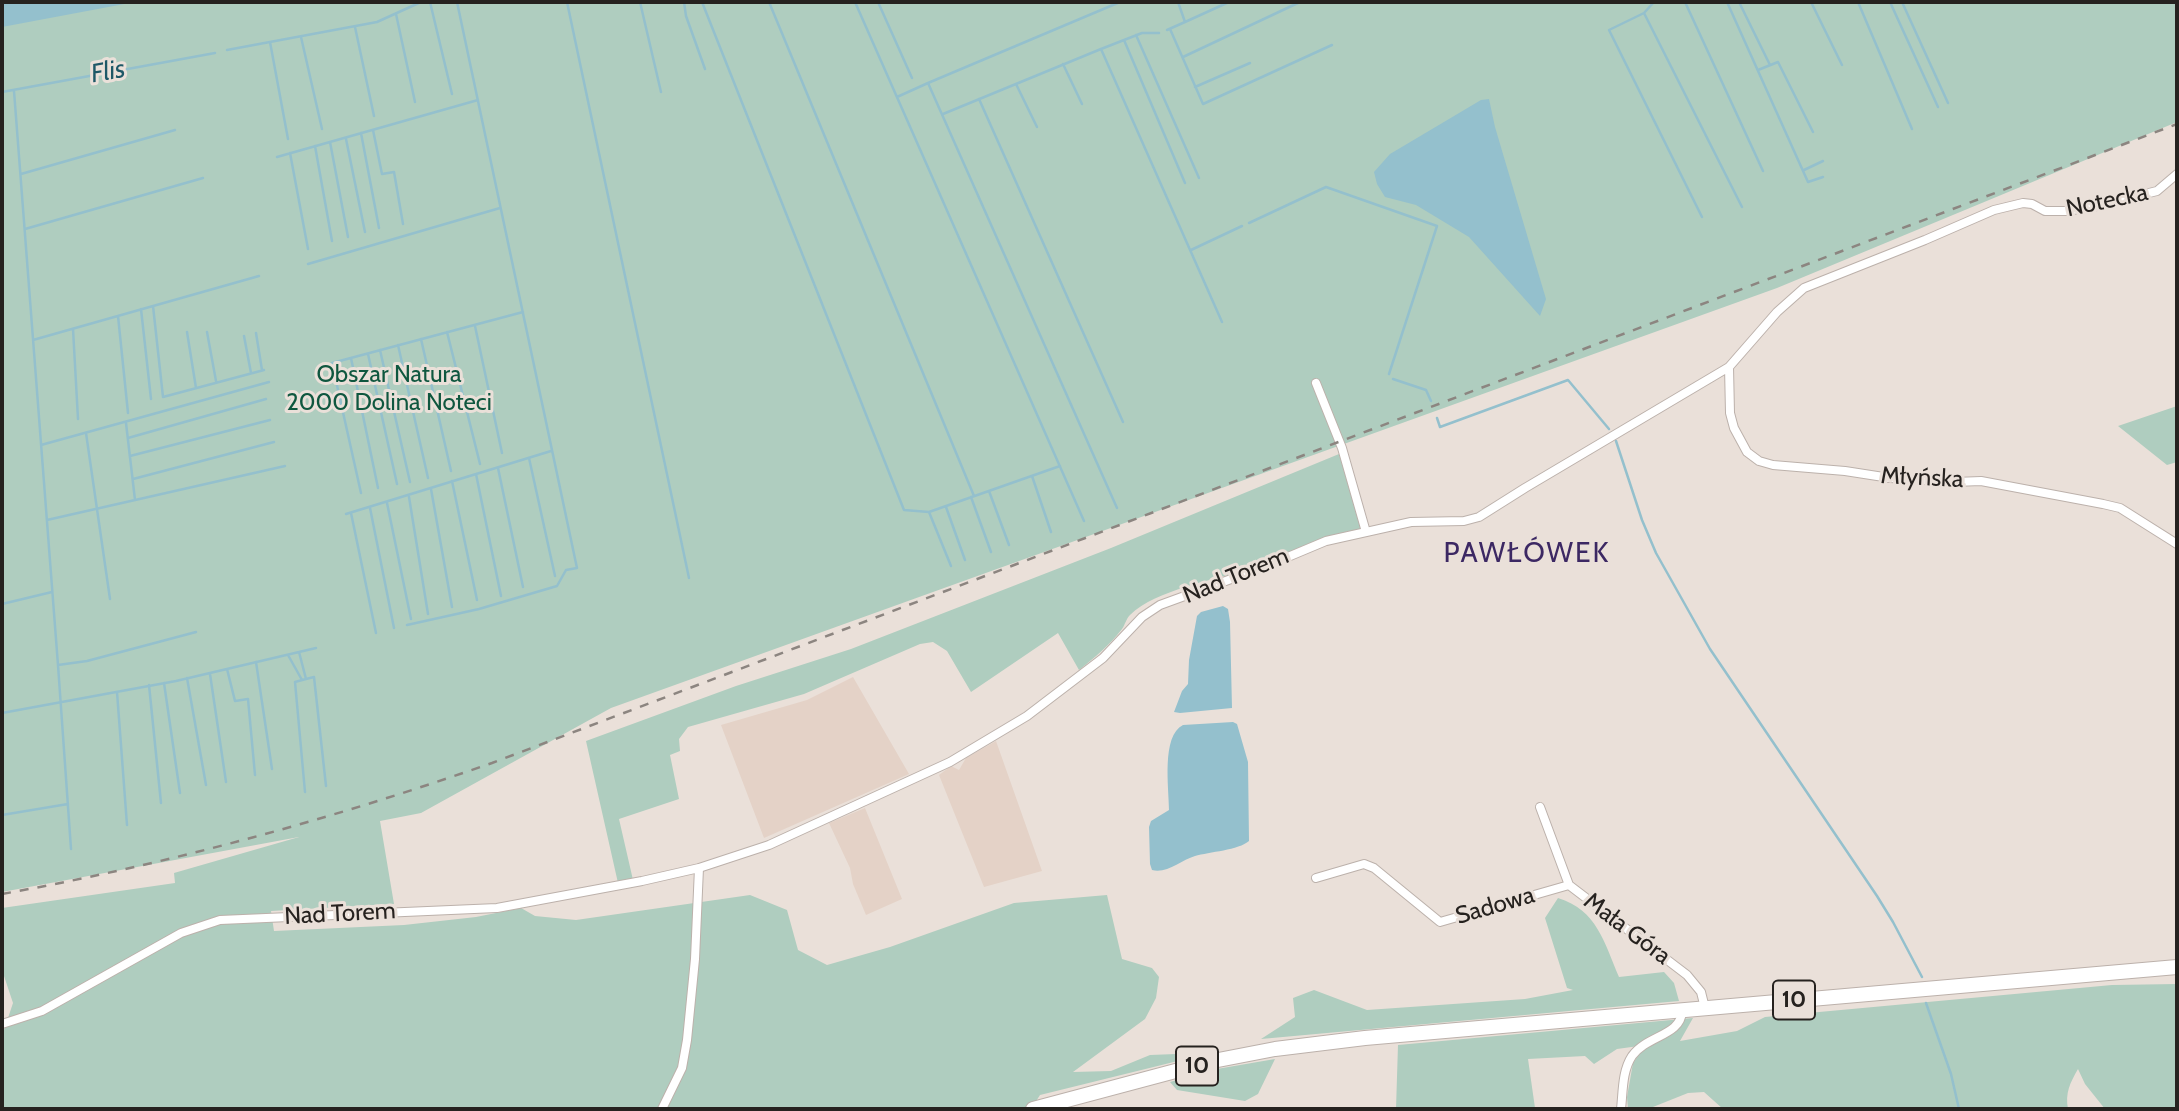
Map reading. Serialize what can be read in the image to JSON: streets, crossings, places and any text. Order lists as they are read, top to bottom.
{
  "streets": {
    "highway": ["10"],
    "street": [
      "Notecka",
      "Młyńska",
      "Nad Torem",
      "Sadowa",
      "Mała Góra"
    ]
  },
  "crossings": [
    ["Notecka", "Nad Torem"],
    ["Młyńska", "Nad Torem"],
    ["Sadowa", "Mała Góra"],
    ["Mała Góra", "10"]
  ],
  "districts": ["PAWŁÓWEK"],
  "water": ["Flis"],
  "parks": ["Obszar Natura 2000 Dolina Noteci"]
}
